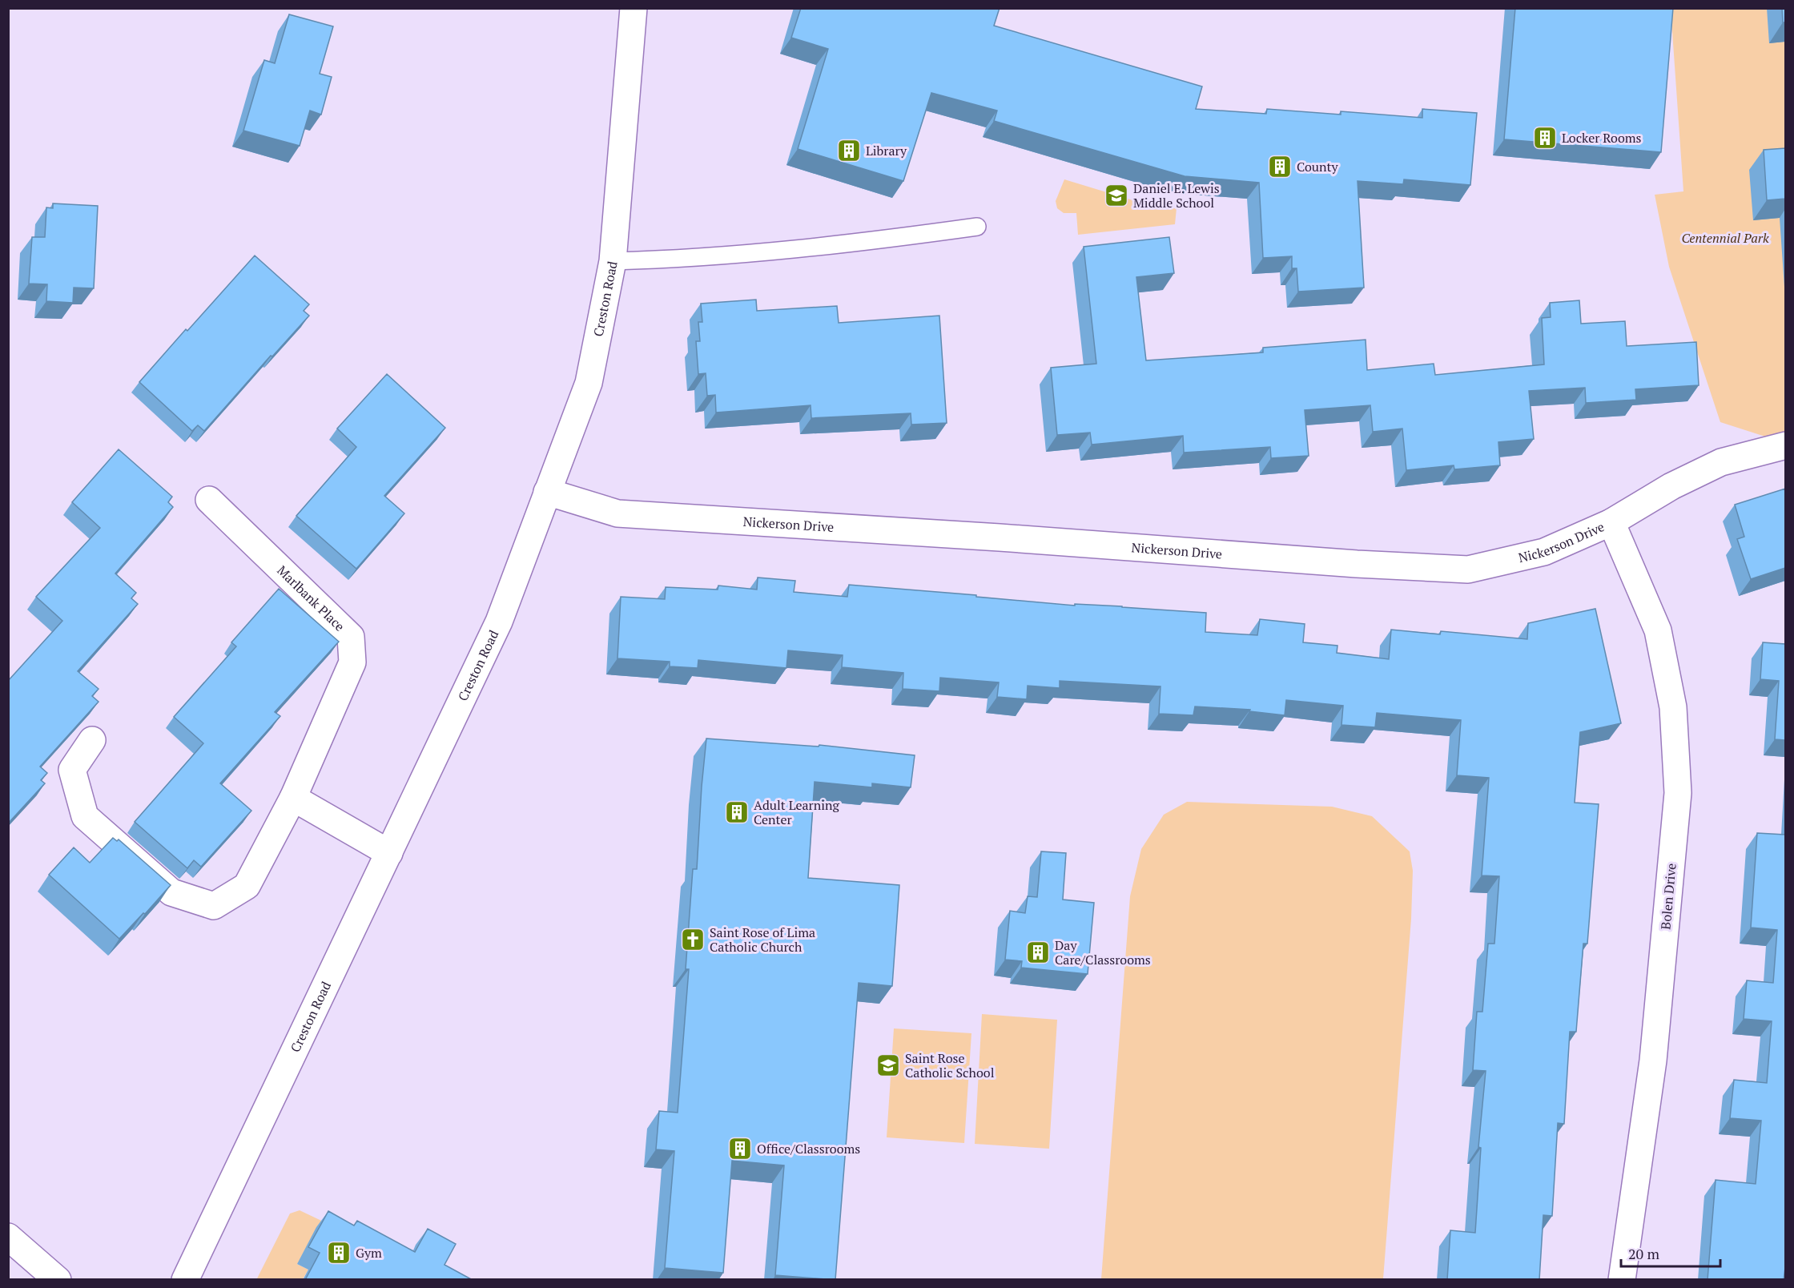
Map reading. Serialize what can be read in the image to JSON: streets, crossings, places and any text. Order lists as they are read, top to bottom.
{
  "streets": {
    "street": [
      "Creston Road",
      "Nickerson Drive",
      "Marlbank Place",
      "Bolen Drive"
    ]
  },
  "crossings": [
    ["Creston Road", "Nickerson Drive"],
    ["Nickerson Drive", "Bolen Drive"]
  ],
  "parks": ["Centennial Park"],
  "places": {
    "building": [
      "Locker Rooms",
      "Library",
      "County",
      "Adult Learning Center",
      "Day Care/Classrooms",
      "Office/Classrooms",
      "Gym"
    ],
    "school or university": ["Daniel E. Lewis Middle School", "Saint Rose Catholic School"],
    "church": ["Saint Rose of Lima Catholic Church"]
  },
  "scale_bar": "20 m"
}
